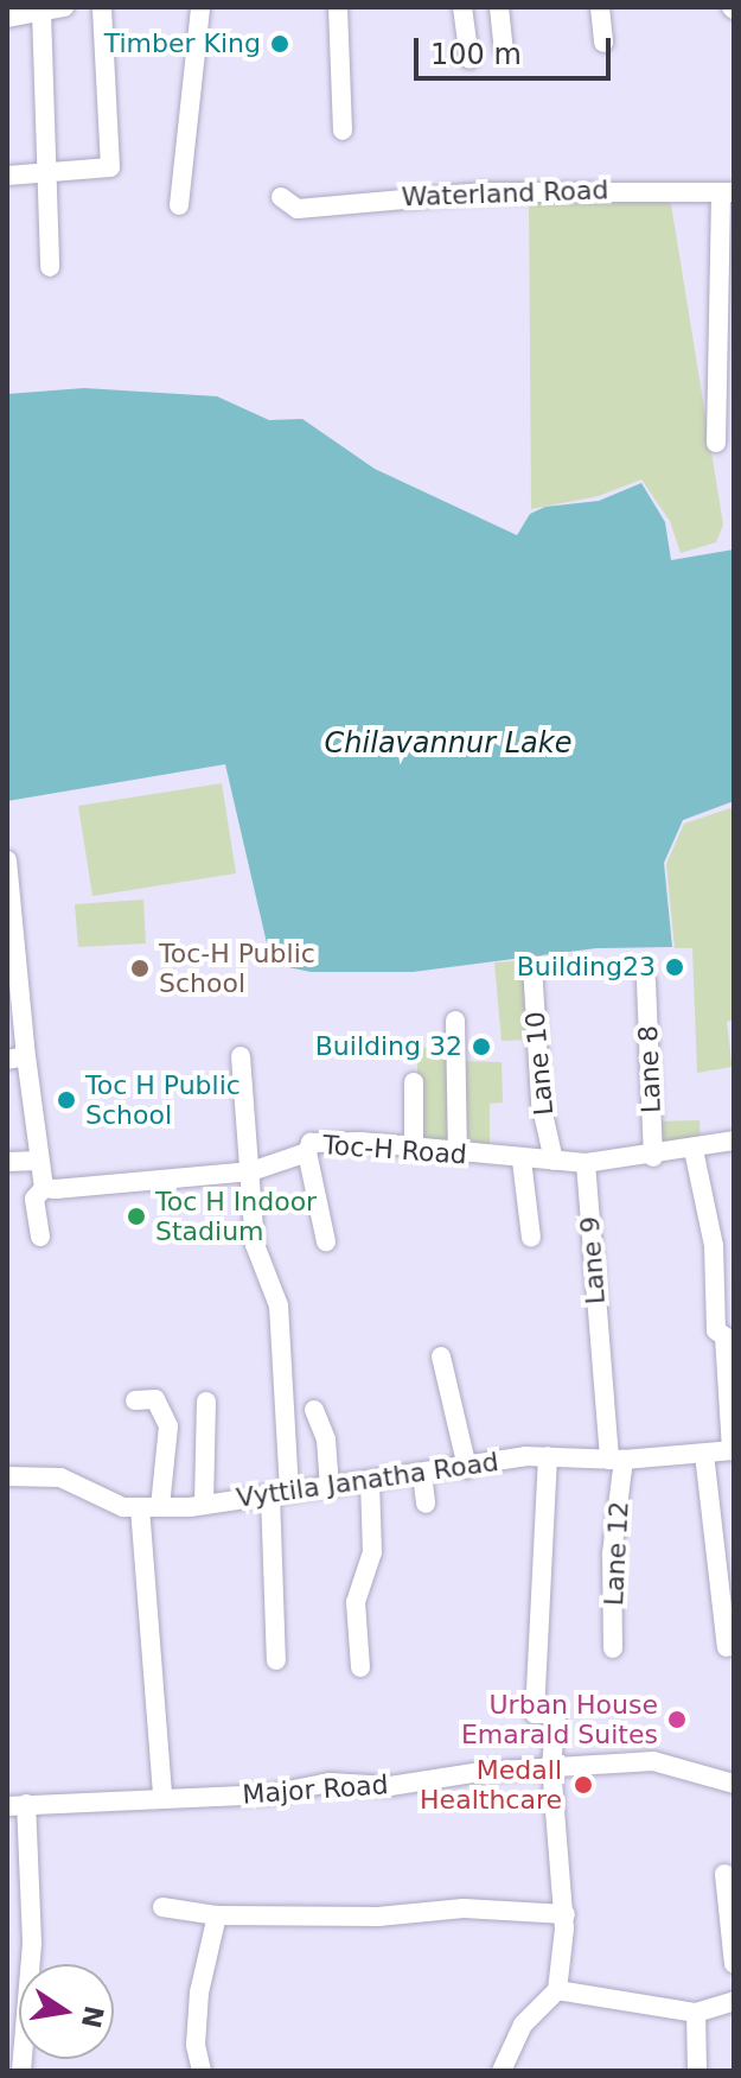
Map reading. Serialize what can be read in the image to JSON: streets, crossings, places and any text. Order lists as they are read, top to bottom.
{
  "streets": {
    "street": [
      "Waterland Road",
      "Lane 10",
      "Lane 8",
      "Toc-H Road",
      "Lane 9",
      "Vyttila Janatha Road",
      "Lane 12",
      "Major Road"
    ]
  },
  "crossings": [
    ["Lane 10", "Toc-H Road"],
    ["Lane 8", "Toc-H Road"],
    ["Toc-H Road", "Lane 9"],
    ["Lane 9", "Vyttila Janatha Road"],
    ["Lane 9", "Lane 12"],
    ["Vyttila Janatha Road", "Lane 12"]
  ],
  "water": ["Chilavannur Lake"],
  "places": [
    "Timber King",
    "Building23",
    "Toc-H Public School",
    "Building 32",
    "Toc H Public School",
    "Toc H Indoor Stadium",
    "Urban House Emarald Suites",
    "Medall Healthcare"
  ],
  "scale_bar": "100 m",
  "north": "right"
}
